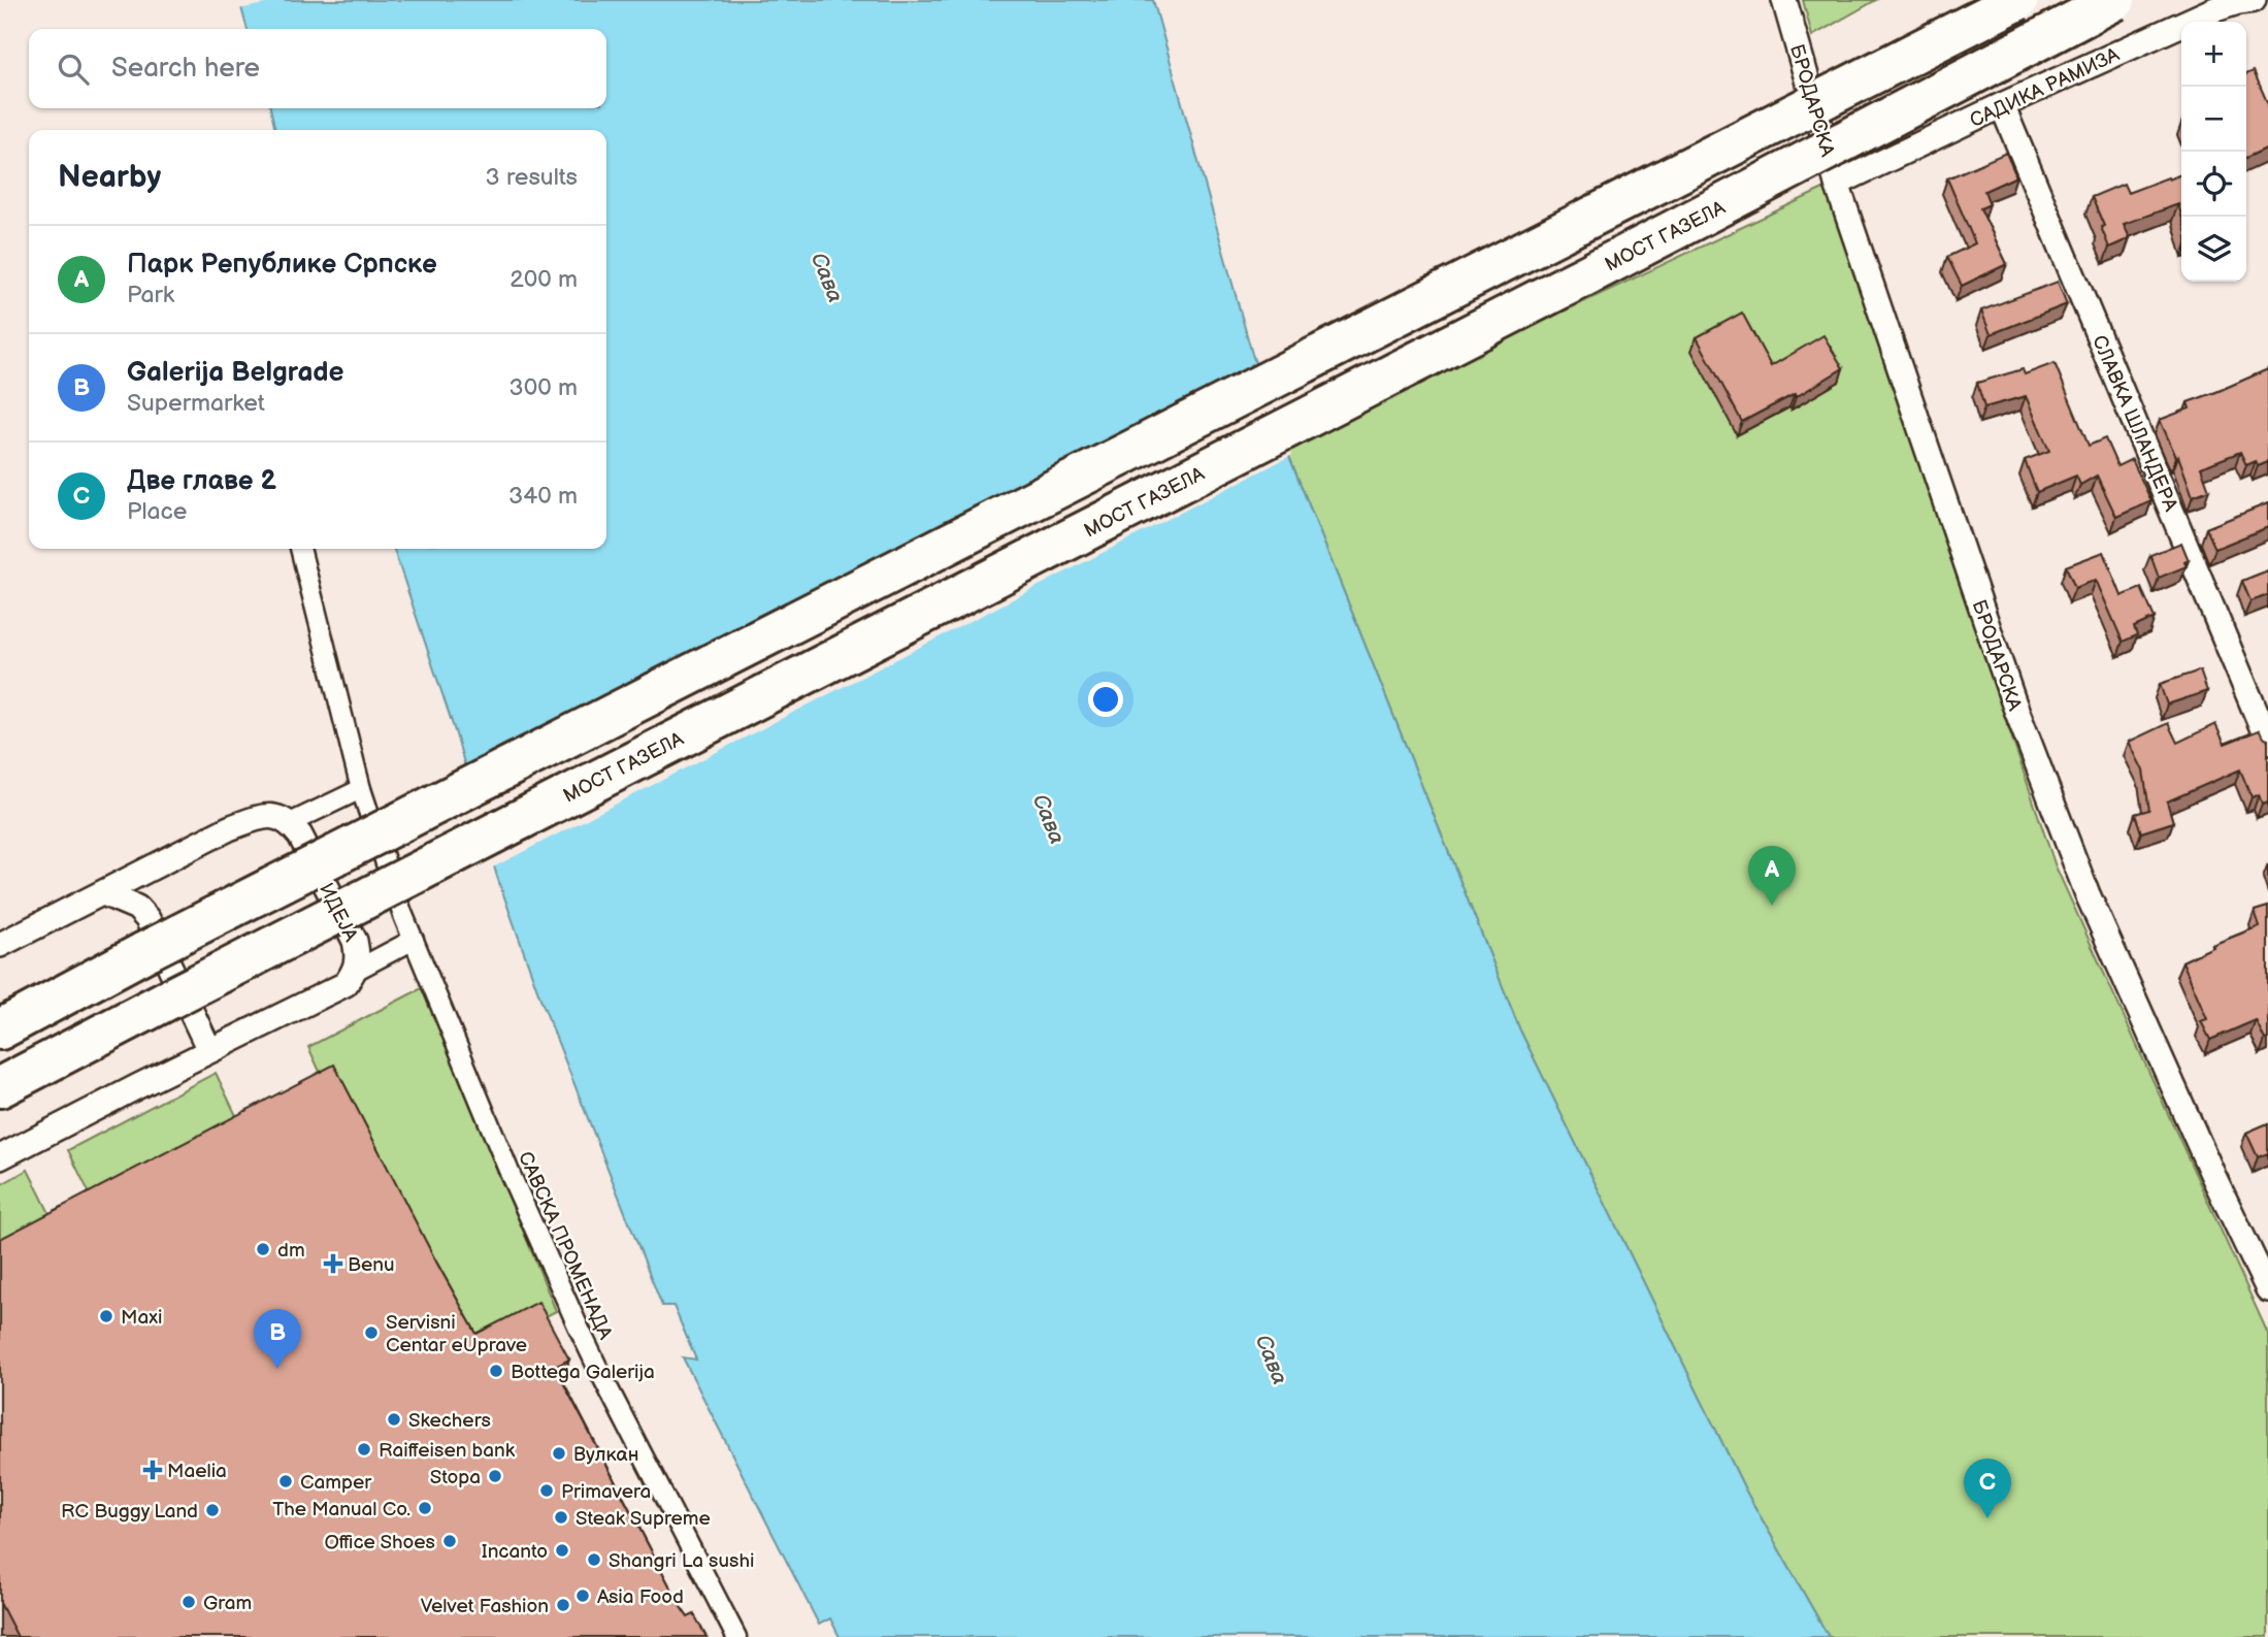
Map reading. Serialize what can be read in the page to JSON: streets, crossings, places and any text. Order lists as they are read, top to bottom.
{
  "streets": {
    "highway": ["МОСТ ГАЗЕЛА"],
    "street": [
      "САДИКА РАМИЗА",
      "БРОДАРСКА",
      "СЛАВКА ШЛАНДЕРА",
      "ИДЕЈА",
      "САВСКА ПРОМЕНАДА"
    ]
  },
  "crossings": [
    ["САДИКА РАМИЗА", "БРОДАРСКА"],
    ["САДИКА РАМИЗА", "СЛАВКА ШЛАНДЕРА"]
  ],
  "water": ["Сава"],
  "places": {
    "other": [
      "dm",
      "Maxi",
      "Servisni Centar eUprave",
      "Bottega Galerija",
      "Skechers",
      "Raiffeisen bank",
      "Вулкан",
      "Stopa",
      "Camper",
      "Primavera",
      "The Manual Co.",
      "RC Buggy Land",
      "Steak Supreme",
      "Office Shoes",
      "Incanto",
      "Shangri La sushi",
      "Asia Food",
      "Gram",
      "Velvet Fashion"
    ],
    "health": ["Benu", "Maelia"]
  },
  "page": {
    "map_buttons": ["+", "−"],
    "search": "Search here",
    "heading": ["Nearby", "3 results"],
    "list": [
      {
        "mark": "A",
        "name": "Парк Републике Српске",
        "note": "Park",
        "value": "200 m"
      },
      {
        "mark": "B",
        "name": "Galerija Belgrade",
        "note": "Supermarket",
        "value": "300 m"
      },
      {
        "mark": "C",
        "name": "Две главе 2",
        "note": "Place",
        "value": "340 m"
      }
    ],
    "pins": ["A", "B", "C"]
  }
}
